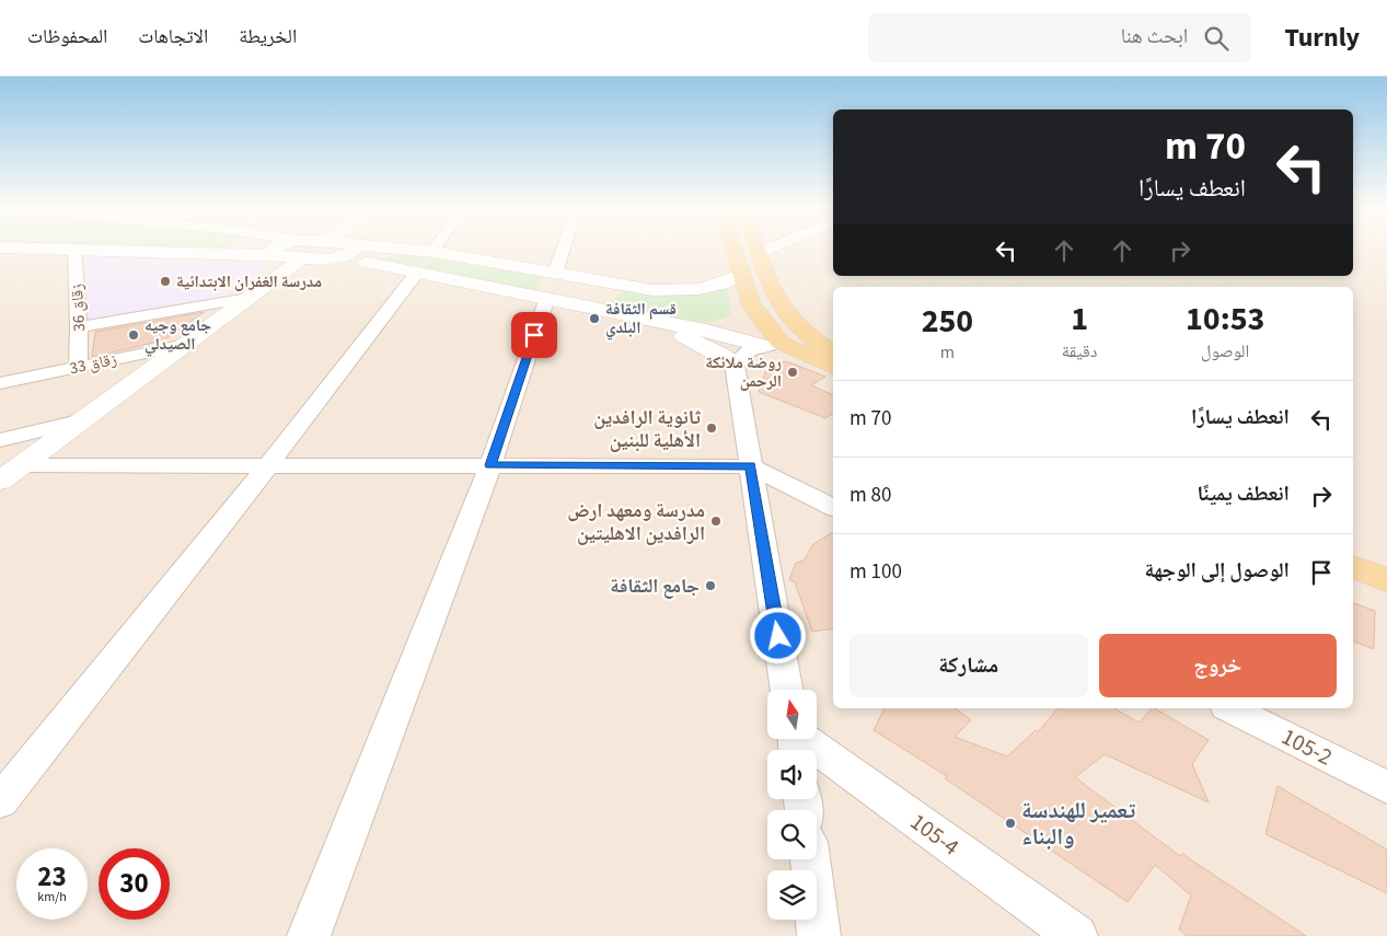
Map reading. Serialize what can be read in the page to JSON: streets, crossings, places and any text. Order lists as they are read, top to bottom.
{
  "streets": {
    "street": [
      "زقاق 36",
      "زقاق 33",
      "105-2",
      "105-4"
    ]
  },
  "crossings": [
    ["زقاق 36", "زقاق 33"]
  ],
  "places": [
    "مدرسة الغفران الابتدائية",
    "قسم الثقافة البلدي",
    "جامع وجيه الصيدلي",
    "روضة ملائكة الرحمن",
    "ثانوية الرافدين الأهلية للبنين",
    "مدرسة ومعهد ارض الرافدين الاهليتين",
    "جامع الثقافة",
    "تعمير للهندسة والبناء"
  ],
  "north": "top",
  "page": {
    "header": "Turnly",
    "search": "ابحث هنا",
    "nav": ["الخريطة", "الاتجاهات", "المحفوظات"],
    "turn": ["70 m", "انعطف يسارًا"],
    "eta": [
      "10:53",
      "الوصول",
      "1",
      "دقيقة",
      "250",
      "m"
    ],
    "list": [
      {
        "name": "انعطف يسارًا",
        "value": "70 m"
      },
      {
        "name": "انعطف يمينًا",
        "value": "80 m"
      },
      {
        "name": "الوصول إلى الوجهة",
        "value": "100 m"
      }
    ],
    "buttons": ["خروج", "مشاركة"],
    "speed": "23 km/h",
    "limit": "30"
  }
}
